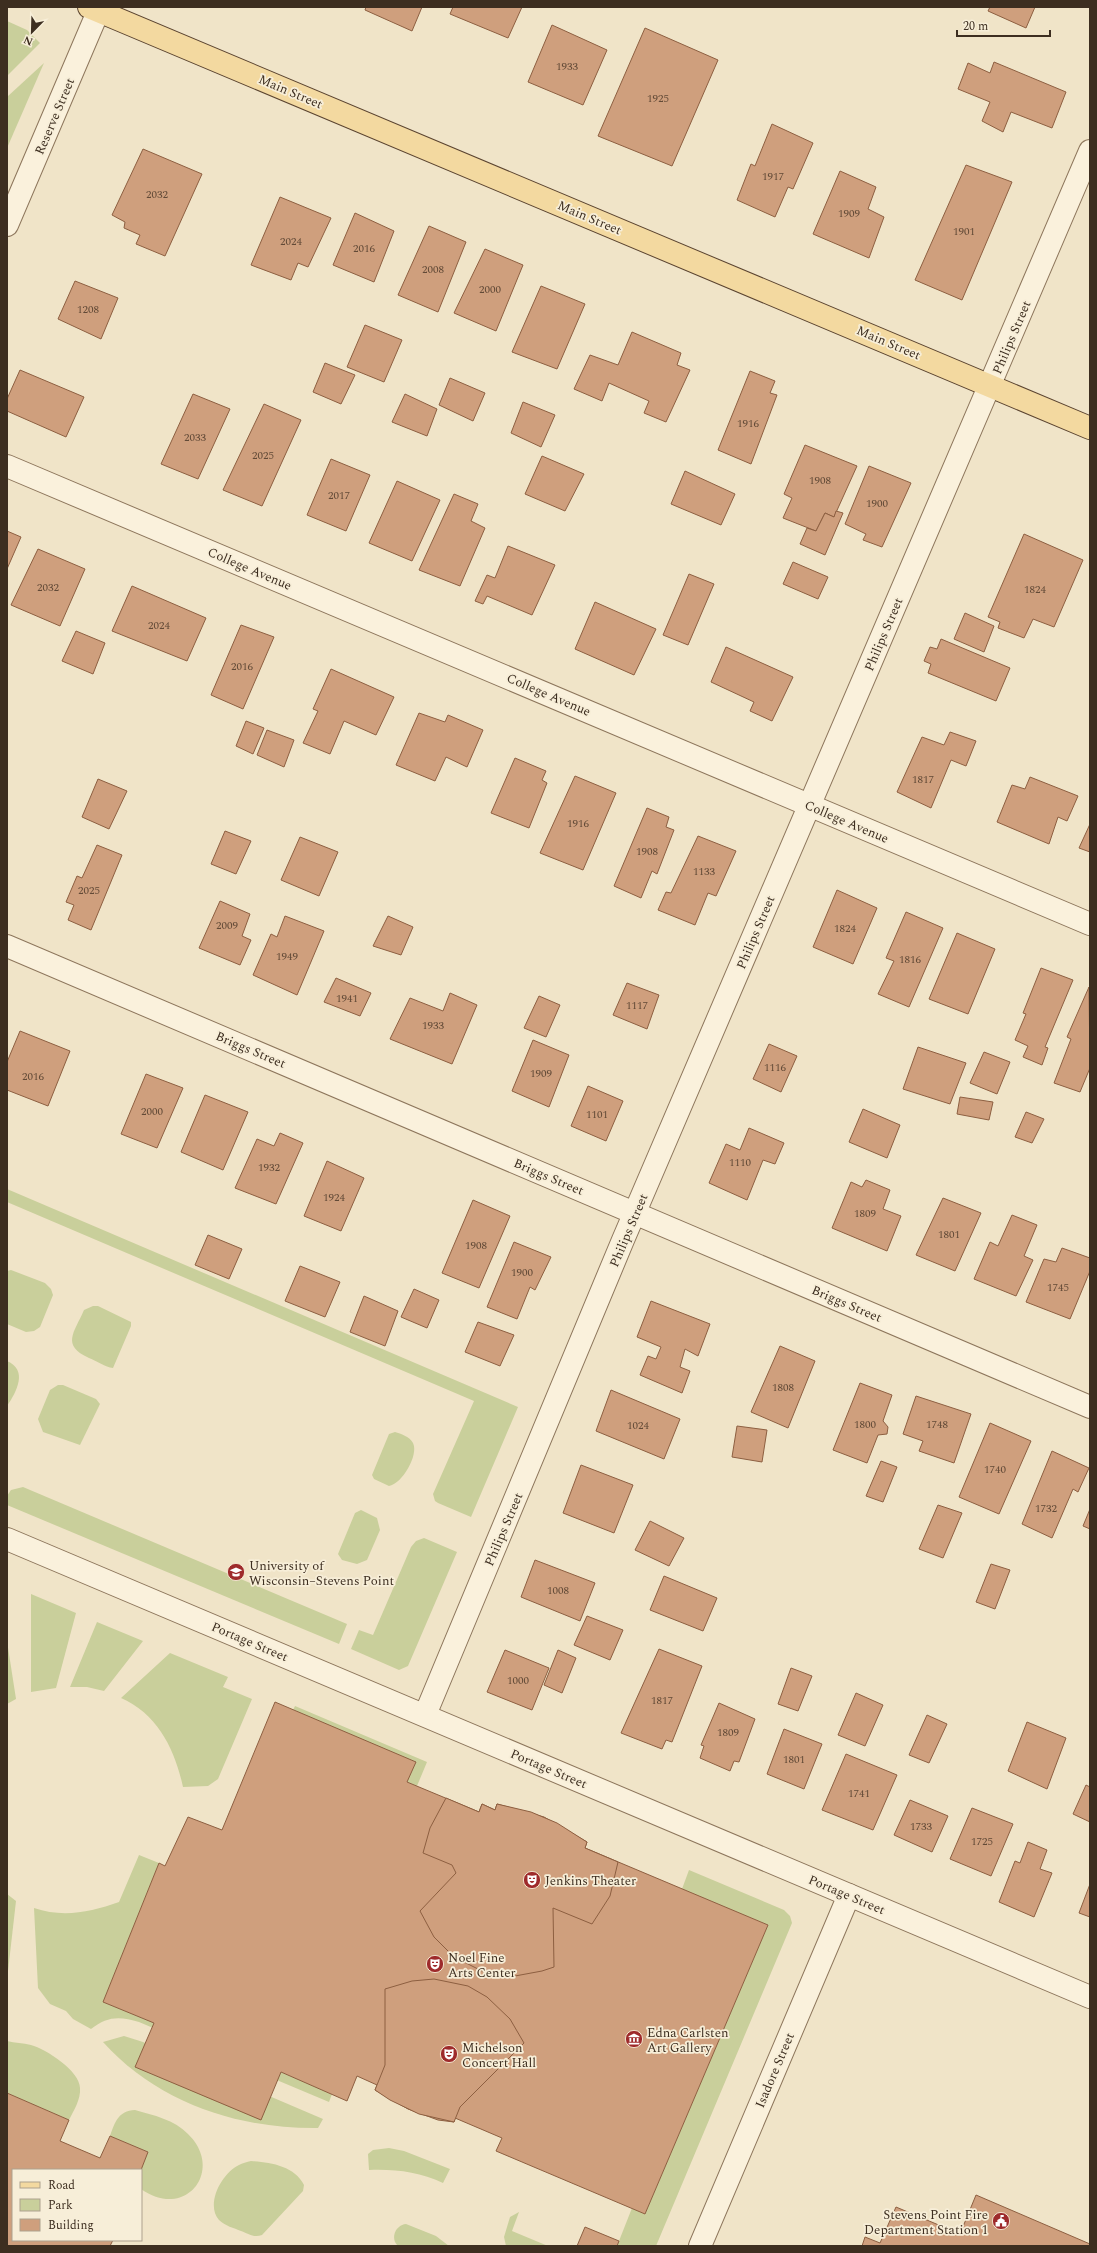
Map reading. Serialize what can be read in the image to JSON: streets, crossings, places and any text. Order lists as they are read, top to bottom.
{
  "streets": {
    "main road": ["Main Street"],
    "street": [
      "Reserve Street",
      "Philips Street",
      "College Avenue",
      "Briggs Street",
      "Portage Street",
      "Isadore Street"
    ]
  },
  "crossings": [
    ["Main Street", "Reserve Street"],
    ["Main Street", "Philips Street"],
    ["Philips Street", "College Avenue"],
    ["Philips Street", "Briggs Street"],
    ["Philips Street", "Portage Street"],
    ["Portage Street", "Isadore Street"]
  ],
  "places": {
    "school or university": ["University of Wisconsin–Stevens Point"],
    "theatre": ["Jenkins Theater", "Noel Fine Arts Center", "Michelson Concert Hall"],
    "museum": ["Edna Carlsten Art Gallery"],
    "public building": ["Stevens Point Fire Department Station 1"]
  },
  "house_numbers": [
    "1933",
    "1925",
    "1917",
    "2032",
    "1909",
    "1901",
    "2024",
    "2016",
    "2008",
    "2000",
    "1208",
    "1916",
    "2033",
    "2025",
    "1908",
    "2017",
    "1900",
    "2032",
    "1824",
    "2024",
    "2016",
    "1817",
    "1916",
    "1908",
    "1133",
    "2025",
    "2009",
    "1824",
    "1949",
    "1816",
    "1941",
    "1117",
    "1933",
    "1116",
    "1909",
    "2016",
    "2000",
    "1101",
    "1110",
    "1932",
    "1924",
    "1809",
    "1801",
    "1908",
    "1900",
    "1745",
    "1808",
    "1800",
    "1748",
    "1024",
    "1740",
    "1732",
    "1008",
    "1000",
    "1817",
    "1809",
    "1801",
    "1741",
    "1733",
    "1725"
  ],
  "legend": ["Road", "Park", "Building"],
  "scale_bar": "20 m",
  "north": "bottom left"
}
